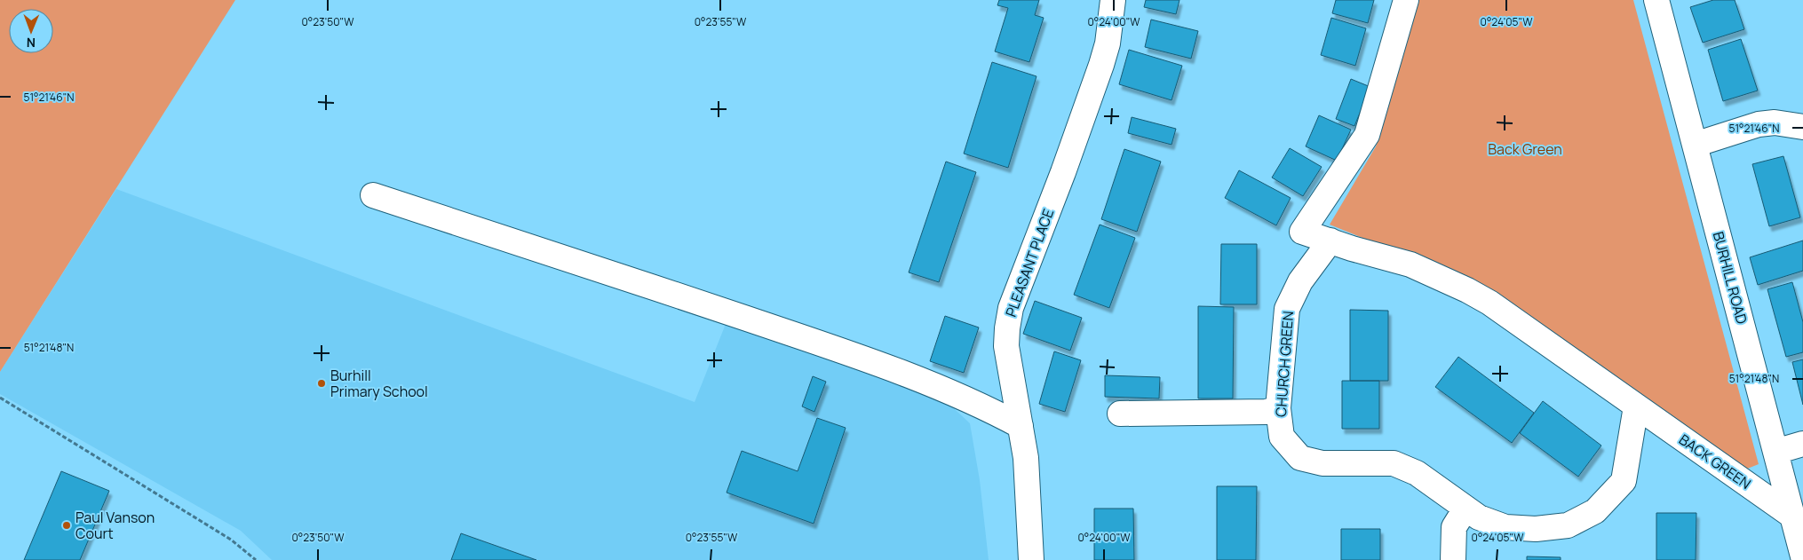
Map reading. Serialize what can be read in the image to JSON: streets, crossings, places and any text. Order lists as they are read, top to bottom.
{
  "streets": {
    "street": [
      "PLEASANT PLACE",
      "BURHILL ROAD",
      "CHURCH GREEN",
      "BACK GREEN"
    ]
  },
  "crossings": [
    ["BURHILL ROAD", "BACK GREEN"],
    ["CHURCH GREEN", "BACK GREEN"]
  ],
  "parks": ["Back Green"],
  "places": ["Burhill Primary School", "Paul Vanson Court"],
  "north": "bottom",
  "coordinates": [
    "0°23'50\"W",
    "0°23'55\"W",
    "0°24'00\"W",
    "0°24'05\"W",
    "51°21'46\"N",
    "51°21'48\"N"
  ]
}
